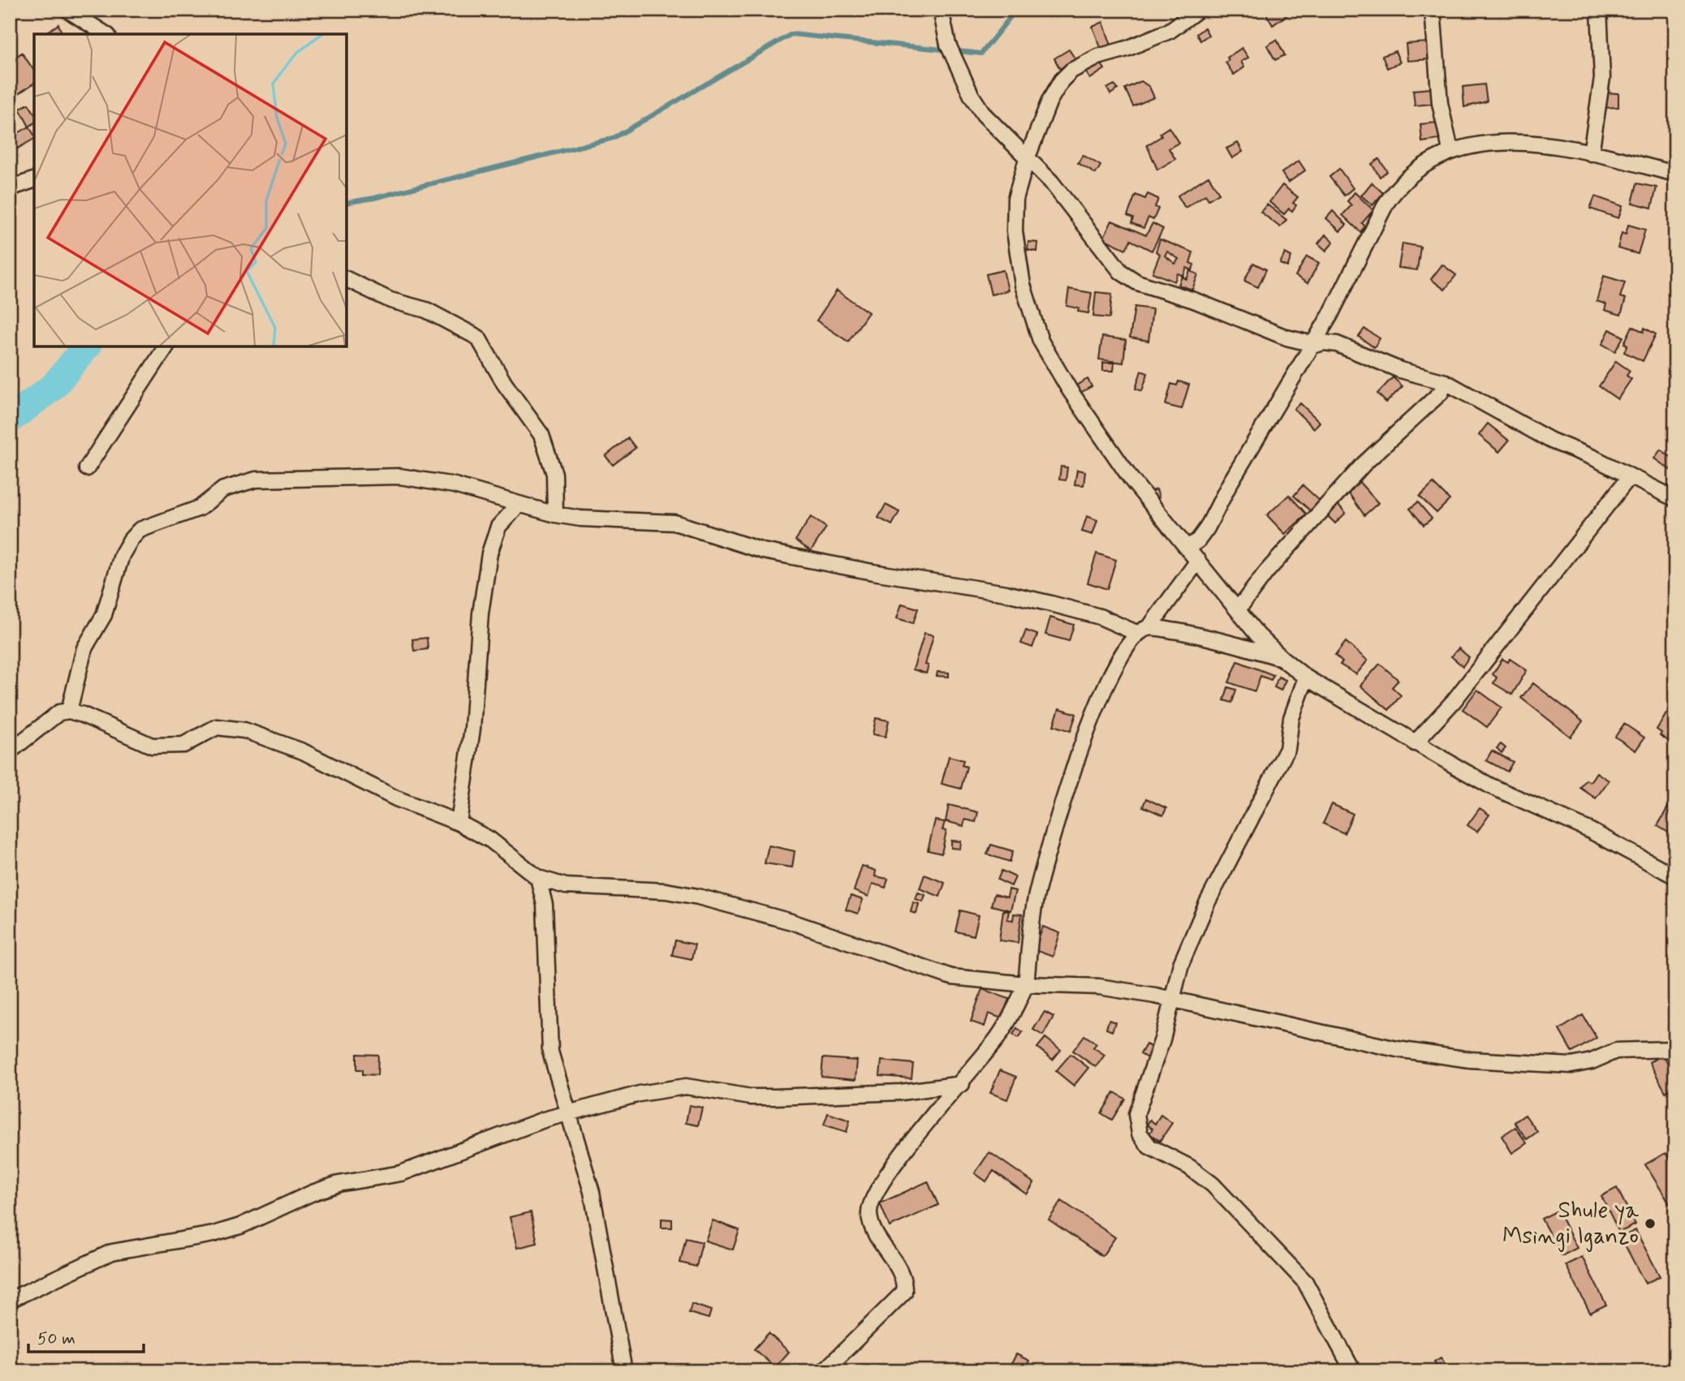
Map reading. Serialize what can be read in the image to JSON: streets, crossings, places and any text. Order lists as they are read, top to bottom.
{
  "places": ["Shule ya Msingi Iganzo"],
  "scale_bar": "50 m"
}
